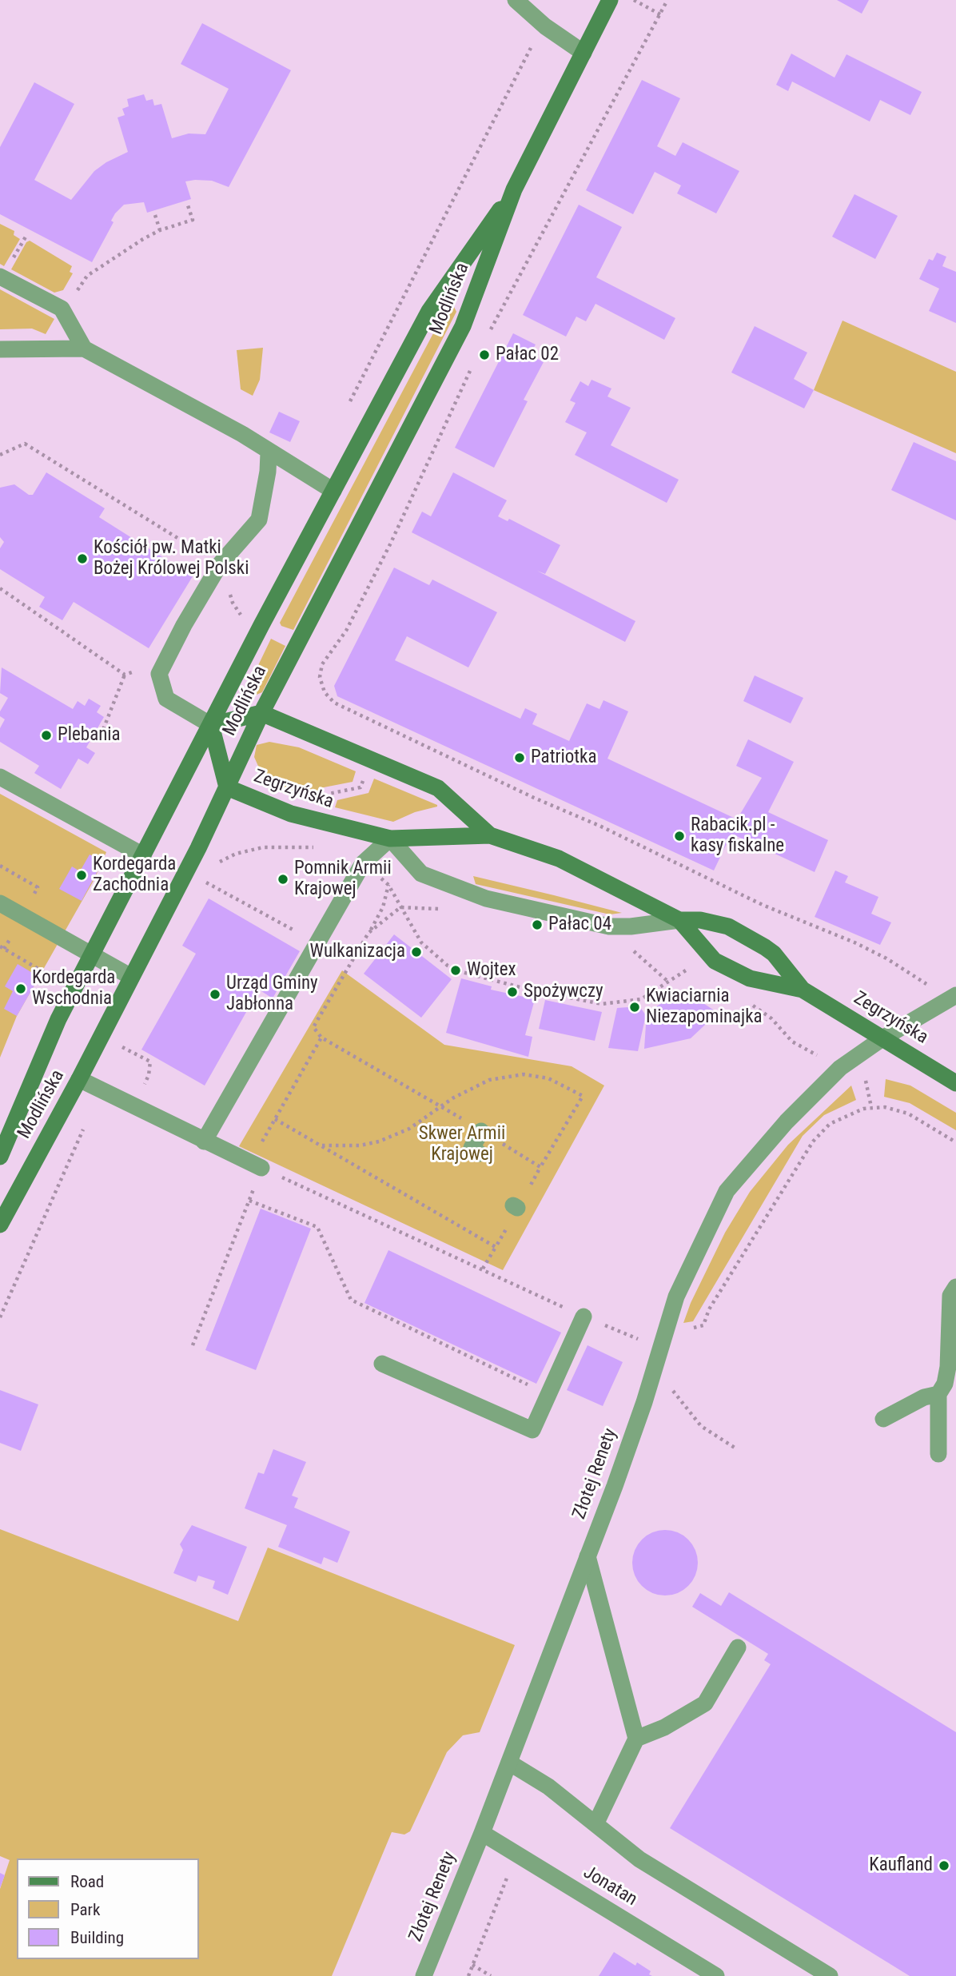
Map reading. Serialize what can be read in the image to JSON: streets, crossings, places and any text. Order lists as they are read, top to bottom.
{
  "streets": {
    "main road": ["Modlińska", "Zegrzyńska"],
    "street": ["Złotej Renety", "Jonatan"]
  },
  "crossings": [
    ["Modlińska", "Zegrzyńska"],
    ["Zegrzyńska", "Złotej Renety"],
    ["Złotej Renety", "Jonatan"]
  ],
  "parks": ["Skwer Armii Krajowej"],
  "places": [
    "Pałac 02",
    "Kościół pw. Matki Bożej Królowej Polski",
    "Plebania",
    "Patriotka",
    "Rabacik.pl - kasy fiskalne",
    "Kordegarda Zachodnia",
    "Pomnik Armii Krajowej",
    "Pałac 04",
    "Wulkanizacja",
    "Wojtex",
    "Kordegarda Wschodnia",
    "Spożywczy",
    "Urząd Gminy Jabłonna",
    "Kwiaciarnia Niezapominajka",
    "Kaufland"
  ],
  "legend": ["Road", "Park", "Building"]
}
